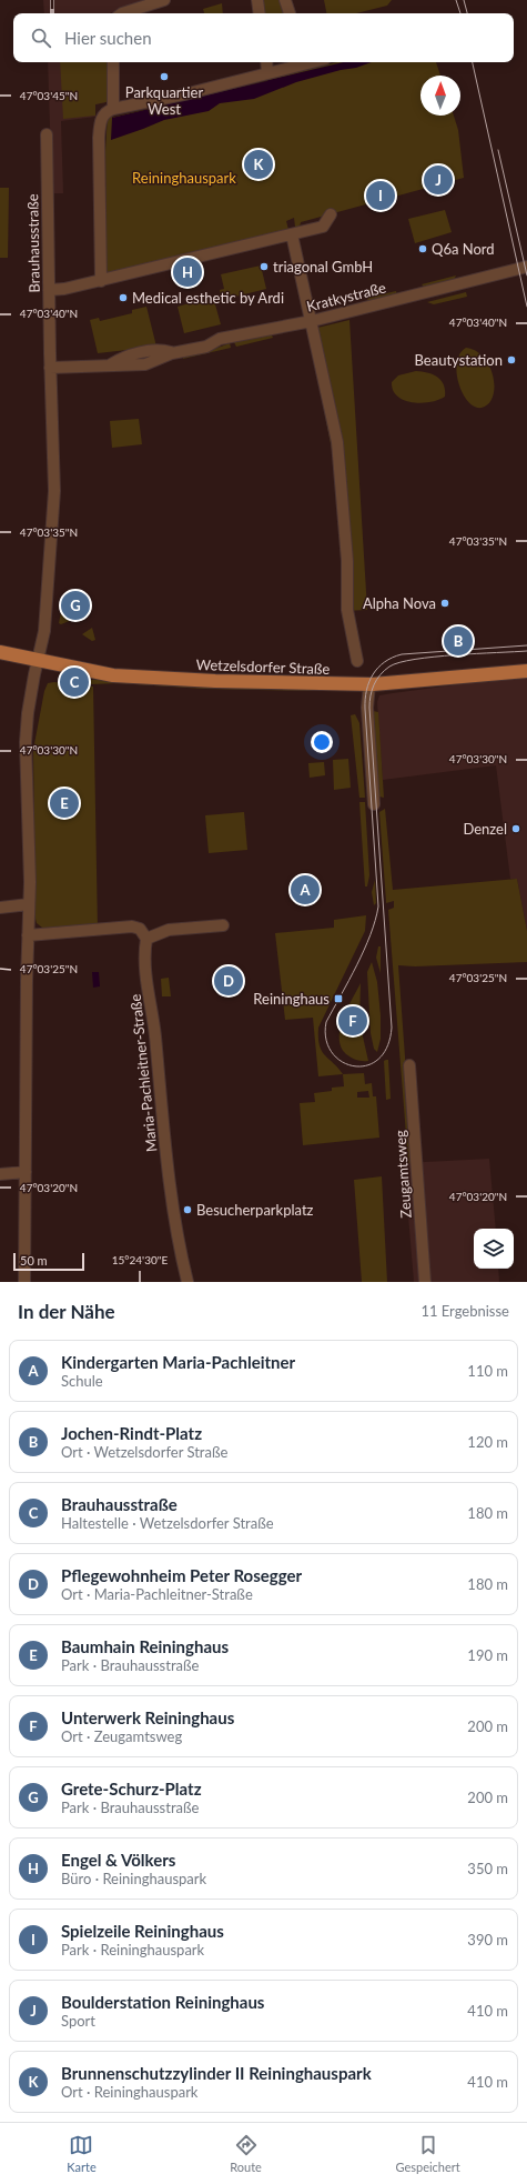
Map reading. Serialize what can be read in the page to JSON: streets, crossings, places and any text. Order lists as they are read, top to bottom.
{
  "streets": {
    "main road": ["Wetzelsdorfer Straße"],
    "street": [
      "Brauhausstraße",
      "Kratkystraße",
      "Maria-Pachleitner-Straße",
      "Zeugamtsweg"
    ]
  },
  "crossings": [
    ["Brauhausstraße", "Kratkystraße"],
    ["Brauhausstraße", "Wetzelsdorfer Straße"]
  ],
  "parks": ["Reininghauspark"],
  "places": {
    "other": [
      "Parkquartier West",
      "Q6a Nord",
      "triagonal GmbH",
      "Medical esthetic by Ardi",
      "Beautystation",
      "Alpha Nova",
      "Denzel",
      "Besucherparkplatz"
    ],
    "transit": ["Reininghaus"]
  },
  "scale_bar": "50 m",
  "north": "top",
  "page": {
    "search": "Hier suchen",
    "pins": [
      "K",
      "J",
      "I",
      "H",
      "G",
      "B",
      "C",
      "E",
      "A",
      "D",
      "F"
    ],
    "scale": "50 m",
    "heading": ["In der Nähe", "11 Ergebnisse"],
    "list": [
      {
        "mark": "A",
        "name": "Kindergarten Maria-Pachleitner",
        "note": "Schule",
        "value": "110 m"
      },
      {
        "mark": "B",
        "name": "Jochen-Rindt-Platz",
        "note": "Ort · Wetzelsdorfer Straße",
        "value": "120 m"
      },
      {
        "mark": "C",
        "name": "Brauhausstraße",
        "note": "Haltestelle · Wetzelsdorfer Straße",
        "value": "180 m"
      },
      {
        "mark": "D",
        "name": "Pflegewohnheim Peter Rosegger",
        "note": "Ort · Maria-Pachleitner-Straße",
        "value": "180 m"
      },
      {
        "mark": "E",
        "name": "Baumhain Reininghaus",
        "note": "Park · Brauhausstraße",
        "value": "190 m"
      },
      {
        "mark": "F",
        "name": "Unterwerk Reininghaus",
        "note": "Ort · Zeugamtsweg",
        "value": "200 m"
      },
      {
        "mark": "G",
        "name": "Grete-Schurz-Platz",
        "note": "Park · Brauhausstraße",
        "value": "200 m"
      },
      {
        "mark": "H",
        "name": "Engel & Völkers",
        "note": "Büro · Reininghauspark",
        "value": "350 m"
      },
      {
        "mark": "I",
        "name": "Spielzeile Reininghaus",
        "note": "Park · Reininghauspark",
        "value": "390 m"
      },
      {
        "mark": "J",
        "name": "Boulderstation Reininghaus",
        "note": "Sport",
        "value": "410 m"
      },
      {
        "mark": "K",
        "name": "Brunnenschutzzylinder II Reininghauspark",
        "note": "Ort · Reininghauspark",
        "value": "410 m"
      }
    ],
    "nav": ["Karte", "Route", "Gespeichert"]
  },
  "coordinates": [
    "47°03'45\"N",
    "47°03'40\"N",
    "47°03'35\"N",
    "47°03'30\"N",
    "47°03'25\"N",
    "47°03'20\"N",
    "15°24'30\"E"
  ]
}
